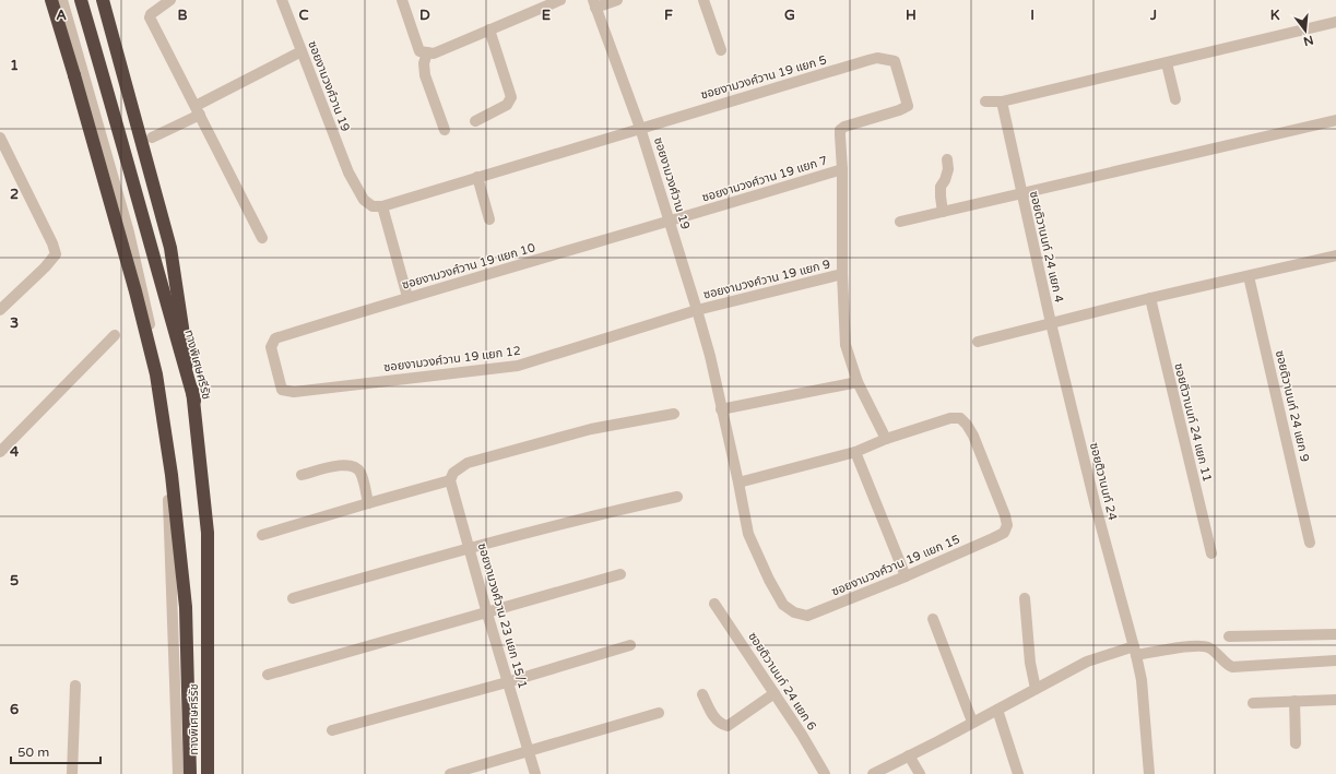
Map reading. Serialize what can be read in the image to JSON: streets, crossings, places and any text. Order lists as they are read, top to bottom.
{
  "streets": {
    "highway": ["ทางพิเศษศรีรัช"],
    "street": [
      "ซอยงามวงศ์วาน 19 แยก 5",
      "ซอยงามวงศ์วาน 19",
      "ซอยงามวงศ์วาน 19 แยก 7",
      "ซอยติวานนท์ 24 แยก 4",
      "ซอยงามวงศ์วาน 19 แยก 10",
      "ซอยงามวงศ์วาน 19 แยก 9",
      "ซอยงามวงศ์วาน 19 แยก 12",
      "ซอยติวานนท์ 24 แยก 9",
      "ซอยติวานนท์ 24 แยก 11",
      "ซอยติวานนท์ 24",
      "ซอยงามวงศ์วาน 19 แยก 15",
      "ซอยงามวงศ์วาน 23 แยก 15/1",
      "ซอยติวานนท์ 24 แยก 6"
    ]
  },
  "crossings": [
    ["ซอยงามวงศ์วาน 19 แยก 5", "ซอยงามวงศ์วาน 19"],
    ["ซอยงามวงศ์วาน 19 แยก 5", "ซอยงามวงศ์วาน 19 แยก 7"],
    ["ซอยงามวงศ์วาน 19", "ซอยงามวงศ์วาน 19 แยก 7"],
    ["ซอยงามวงศ์วาน 19", "ซอยงามวงศ์วาน 19 แยก 10"],
    ["ซอยงามวงศ์วาน 19", "ซอยงามวงศ์วาน 19 แยก 9"],
    ["ซอยงามวงศ์วาน 19", "ซอยงามวงศ์วาน 19 แยก 12"],
    ["ซอยงามวงศ์วาน 19", "ซอยงามวงศ์วาน 19 แยก 15"],
    ["ซอยงามวงศ์วาน 19 แยก 7", "ซอยงามวงศ์วาน 19 แยก 10"],
    ["ซอยติวานนท์ 24 แยก 4", "ซอยติวานนท์ 24"],
    ["ซอยงามวงศ์วาน 19 แยก 10", "ซอยงามวงศ์วาน 19 แยก 12"],
    ["ซอยงามวงศ์วาน 19 แยก 9", "ซอยงามวงศ์วาน 19 แยก 12"]
  ],
  "scale_bar": "50 m",
  "north": "bottom",
  "grid": {
    "columns": [
      "A",
      "B",
      "C",
      "D",
      "E",
      "F",
      "G",
      "H",
      "I",
      "J",
      "K"
    ],
    "rows": [
      "1",
      "2",
      "3",
      "4",
      "5",
      "6"
    ]
  }
}
